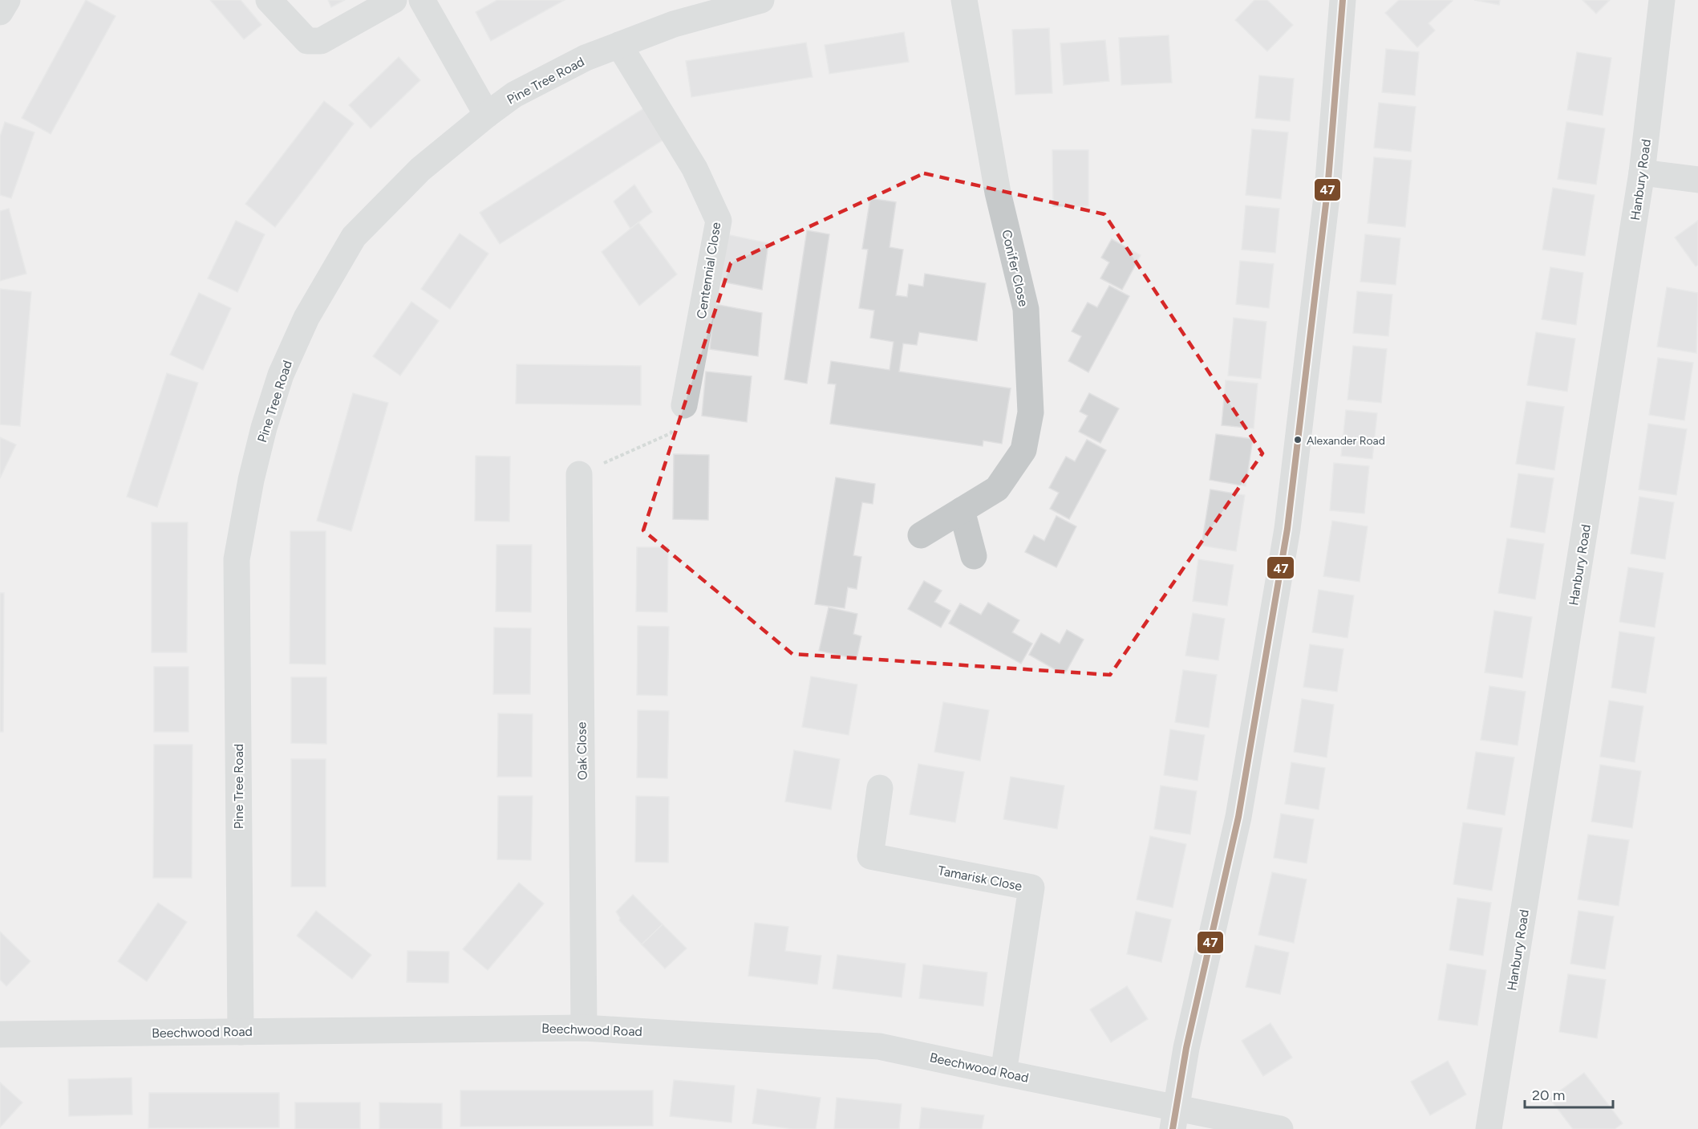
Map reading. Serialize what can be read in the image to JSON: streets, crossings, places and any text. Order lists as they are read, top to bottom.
{
  "streets": {
    "street": [
      "Pine Tree Road",
      "Hanbury Road",
      "Conifer Close",
      "Centennial Close",
      "Oak Close",
      "Tamarisk Close",
      "Beechwood Road"
    ]
  },
  "crossings": [
    ["Pine Tree Road", "Centennial Close"],
    ["Pine Tree Road", "Beechwood Road"],
    ["Oak Close", "Beechwood Road"],
    ["Tamarisk Close", "Beechwood Road"]
  ],
  "places": ["Alexander Road"],
  "lines": ["transit line 47"],
  "scale_bar": "20 m"
}
